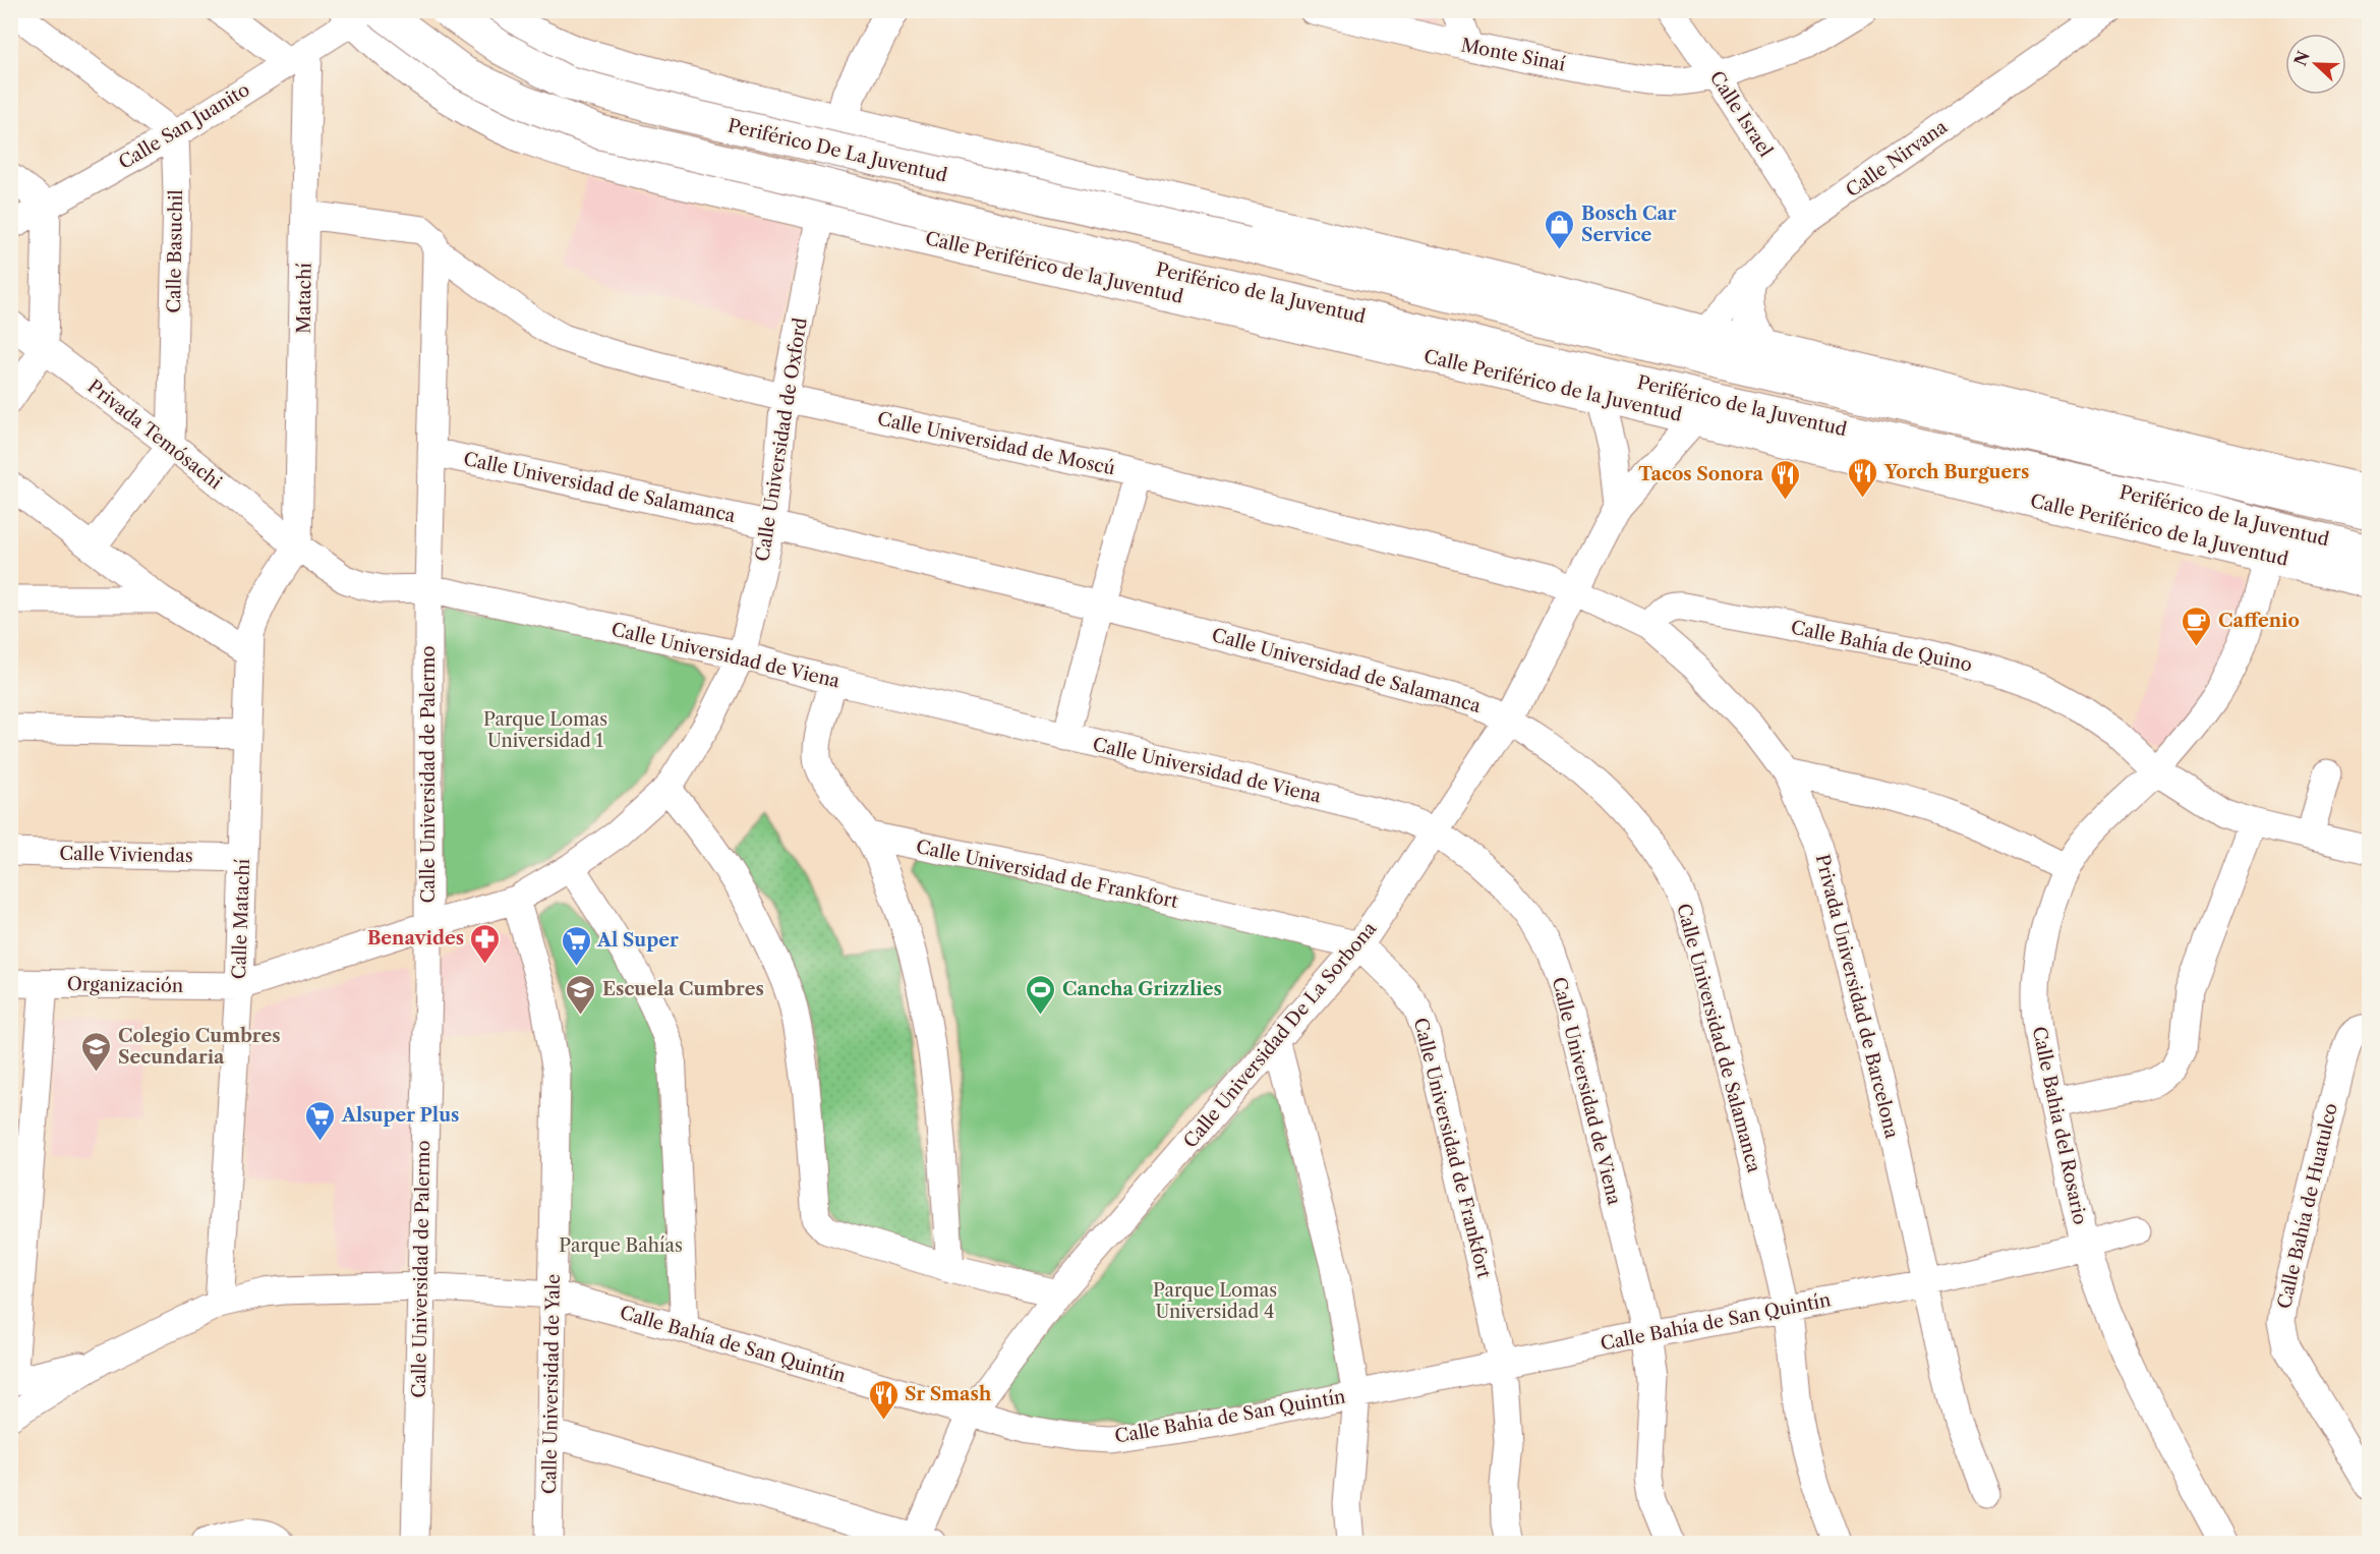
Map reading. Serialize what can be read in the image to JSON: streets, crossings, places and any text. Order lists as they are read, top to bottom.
{
  "streets": {
    "main road": ["Periférico De La Juventud", "Calle Periférico de la Juventud", "Periférico de la Juventud"],
    "street": [
      "Monte Sinaí",
      "Calle Israel",
      "Calle San Juanito",
      "Calle Nirvana",
      "Calle Basuchil",
      "Matachí",
      "Privada Temósachi",
      "Calle Universidad de Oxford",
      "Calle Universidad de Moscú",
      "Calle Universidad de Salamanca",
      "Calle Bahía de Quino",
      "Calle Universidad de Viena",
      "Calle Universidad de Palermo",
      "Calle Viviendas",
      "Calle Universidad de Frankfort",
      "Calle Matachí",
      "Organización",
      "Privada Universidad de Barcelona",
      "Calle Universidad De La Sorbona",
      "Calle Bahia del Rosario",
      "Calle Bahía de Huatulco",
      "Calle Bahía de San Quintín",
      "Calle Universidad de Yale"
    ]
  },
  "crossings": [
    ["Monte Sinaí", "Calle Israel"],
    ["Calle Israel", "Calle Nirvana"],
    ["Calle San Juanito", "Periférico De La Juventud"],
    ["Calle San Juanito", "Calle Basuchil"],
    ["Calle San Juanito", "Calle Periférico de la Juventud"],
    ["Calle San Juanito", "Matachí"],
    ["Periférico De La Juventud", "Calle Periférico de la Juventud"],
    ["Periférico De La Juventud", "Periférico de la Juventud"],
    ["Calle Basuchil", "Privada Temósachi"],
    ["Calle Periférico de la Juventud", "Periférico de la Juventud"],
    ["Calle Periférico de la Juventud", "Calle Universidad de Oxford"],
    ["Calle Periférico de la Juventud", "Calle Bahia del Rosario"],
    ["Periférico de la Juventud", "Calle Universidad De La Sorbona"],
    ["Periférico de la Juventud", "Calle Bahia del Rosario"],
    ["Matachí", "Privada Temósachi"],
    ["Matachí", "Calle Matachí"],
    ["Privada Temósachi", "Calle Universidad de Viena"],
    ["Privada Temósachi", "Calle Universidad de Palermo"],
    ["Privada Temósachi", "Calle Matachí"],
    ["Calle Universidad de Oxford", "Calle Universidad de Moscú"],
    ["Calle Universidad de Oxford", "Calle Universidad de Salamanca"],
    ["Calle Universidad de Oxford", "Calle Universidad de Viena"],
    ["Calle Universidad de Oxford", "Calle Universidad de Palermo"],
    ["Calle Universidad de Oxford", "Calle Matachí"],
    ["Calle Universidad de Oxford", "Organización"],
    ["Calle Universidad de Oxford", "Calle Universidad de Yale"],
    ["Calle Universidad de Moscú", "Calle Universidad de Palermo"],
    ["Calle Universidad de Moscú", "Privada Universidad de Barcelona"],
    ["Calle Universidad de Moscú", "Calle Universidad De La Sorbona"],
    ["Calle Universidad de Salamanca", "Calle Universidad de Palermo"],
    ["Calle Universidad de Salamanca", "Calle Universidad De La Sorbona"],
    ["Calle Universidad de Salamanca", "Calle Bahía de San Quintín"],
    ["Calle Bahía de Quino", "Privada Universidad de Barcelona"],
    ["Calle Bahía de Quino", "Calle Bahia del Rosario"],
    ["Calle Universidad de Viena", "Calle Universidad de Palermo"],
    ["Calle Universidad de Viena", "Calle Universidad De La Sorbona"],
    ["Calle Universidad de Viena", "Calle Bahía de San Quintín"],
    ["Calle Universidad de Palermo", "Calle Bahía de San Quintín"],
    ["Calle Viviendas", "Calle Matachí"],
    ["Calle Universidad de Frankfort", "Calle Universidad De La Sorbona"],
    ["Calle Universidad de Frankfort", "Calle Bahía de San Quintín"],
    ["Calle Matachí", "Organización"],
    ["Calle Matachí", "Calle Bahía de San Quintín"],
    ["Privada Universidad de Barcelona", "Calle Universidad De La Sorbona"],
    ["Privada Universidad de Barcelona", "Calle Bahía de San Quintín"],
    ["Calle Universidad De La Sorbona", "Calle Bahía de San Quintín"],
    ["Calle Bahia del Rosario", "Calle Bahía de San Quintín"],
    ["Calle Bahía de San Quintín", "Calle Universidad de Yale"]
  ],
  "parks": ["Parque Lomas Universidad 1", "Parque Bahías", "Parque Lomas Universidad 4"],
  "places": {
    "shop": ["Bosch Car Service"],
    "restaurant": ["Yorch Burguers", "Tacos Sonora", "Sr Smash"],
    "cafe": ["Caffenio"],
    "pharmacy": ["Benavides"],
    "supermarket": ["Al Super", "Alsuper Plus"],
    "school or university": ["Escuela Cumbres", "Colegio Cumbres Secundaria"],
    "sports": ["Cancha Grizzlies"]
  },
  "north": "left"
}
